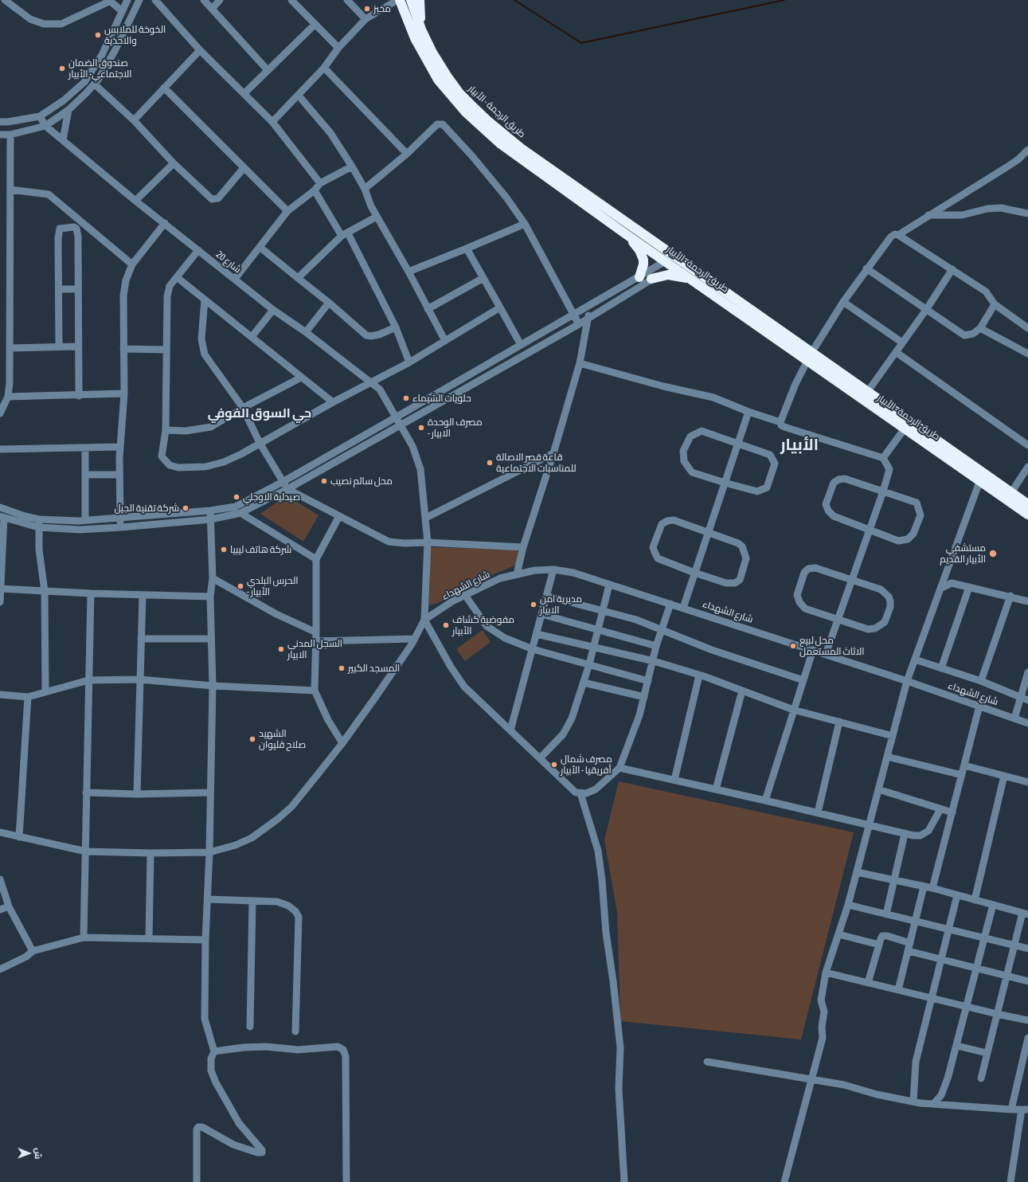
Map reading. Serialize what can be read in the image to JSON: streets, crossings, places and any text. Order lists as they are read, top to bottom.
{
  "streets": {
    "highway": ["طريق الرجمة - الأبيار"],
    "street": ["شارع 20", "شارع الشهداء"]
  },
  "crossings": [
    ["شارع 20", "شارع الشهداء"]
  ],
  "districts": ["حي السوق الفوفي", "الأبيار"],
  "places": [
    "مخبز",
    "الخوخة للملابس والاحذية",
    "صندوق الضمان الاجتماعي- الأبيار",
    "حلويات الشيماء",
    "مصرف الوحدة - الابيار",
    "قاعة قصر الاصالة للمناسبات الاجتماعية",
    "محل سالم نصيب",
    "صيدلية الاوجلي",
    "شركة تقنية الجيل",
    "شركة هاتف ليبيا",
    "مستشفي الأبيار القديم",
    "الحرس البلدي - الأبيار",
    "مديرية امن الابيار",
    "مفوضية كشاف الأبيار",
    "محل لبيع الاثاث المستعمل",
    "السجل المدني الابيار",
    "المسجد الكبير",
    "الشهيد صلاح قليوان",
    "مصرف شمال أفريقيا - الأبيار"
  ],
  "north": "right"
}
